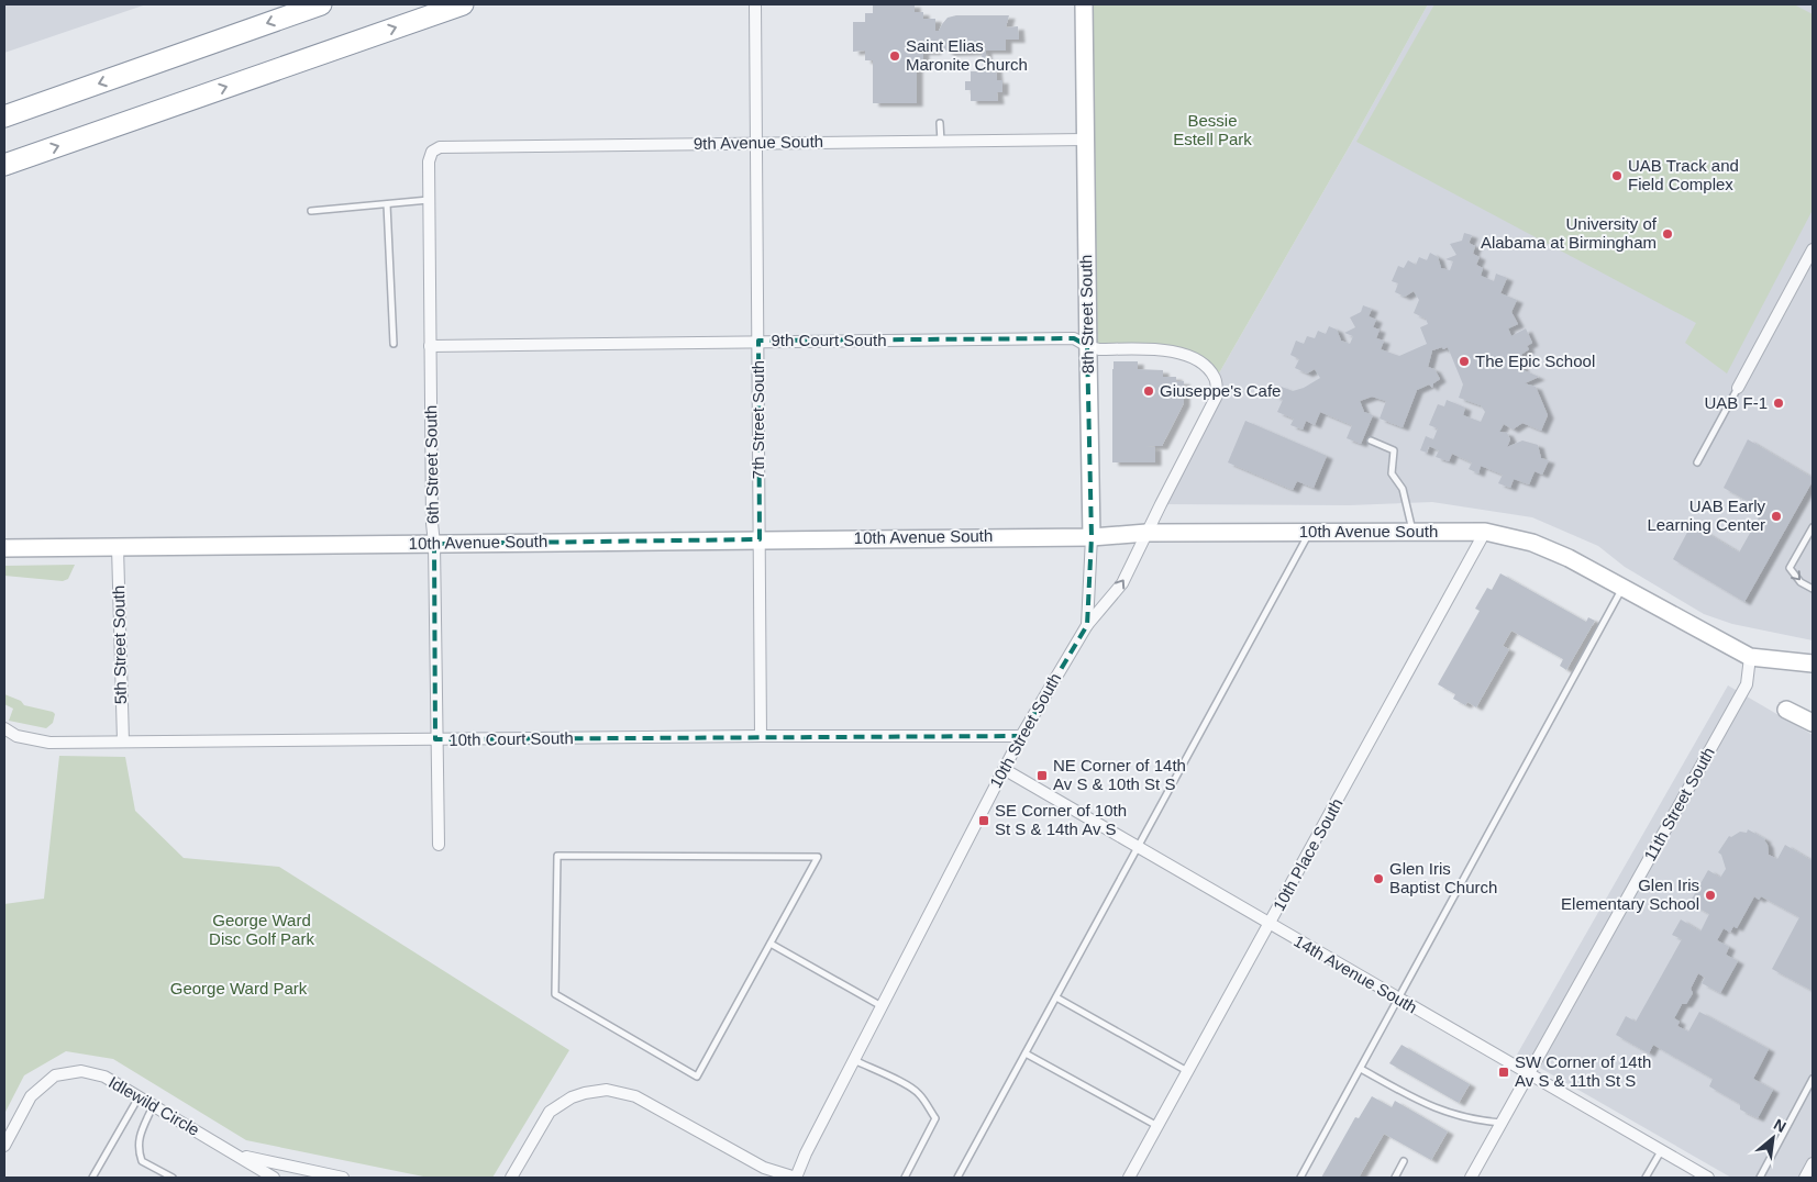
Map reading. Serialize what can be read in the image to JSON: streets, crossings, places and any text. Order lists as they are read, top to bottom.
{
  "streets": {
    "street": [
      "9th Avenue South",
      "8th Street South",
      "9th Court South",
      "7th Street South",
      "6th Street South",
      "10th Avenue South",
      "5th Street South",
      "10th Street South",
      "10th Court South",
      "11th Street South",
      "10th Place South",
      "14th Avenue South",
      "Idlewild Circle"
    ]
  },
  "crossings": [
    ["9th Avenue South", "8th Street South"],
    ["9th Avenue South", "7th Street South"],
    ["9th Avenue South", "6th Street South"],
    ["8th Street South", "9th Court South"],
    ["8th Street South", "10th Avenue South"],
    ["8th Street South", "10th Street South"],
    ["9th Court South", "7th Street South"],
    ["9th Court South", "6th Street South"],
    ["9th Court South", "10th Street South"],
    ["7th Street South", "10th Avenue South"],
    ["7th Street South", "10th Court South"],
    ["6th Street South", "10th Avenue South"],
    ["6th Street South", "10th Court South"],
    ["10th Avenue South", "5th Street South"],
    ["10th Avenue South", "10th Street South"],
    ["10th Avenue South", "11th Street South"],
    ["10th Avenue South", "10th Place South"],
    ["5th Street South", "10th Court South"],
    ["10th Street South", "10th Court South"],
    ["10th Street South", "14th Avenue South"],
    ["11th Street South", "14th Avenue South"],
    ["10th Place South", "14th Avenue South"]
  ],
  "parks": ["Bessie Estell Park", "George Ward Disc Golf Park", "George Ward Park"],
  "places": {
    "other": [
      "Saint Elias Maronite Church",
      "UAB Track and Field Complex",
      "University of Alabama at Birmingham",
      "The Epic School",
      "Giuseppe's Cafe",
      "UAB F-1",
      "UAB Early Learning Center",
      "Glen Iris Baptist Church",
      "Glen Iris Elementary School"
    ],
    "transit": ["NE Corner of 14th Av S & 10th St S", "SE Corner of 10th St S & 14th Av S", "SW Corner of 14th Av S & 11th St S"]
  },
  "north": "top right"
}
